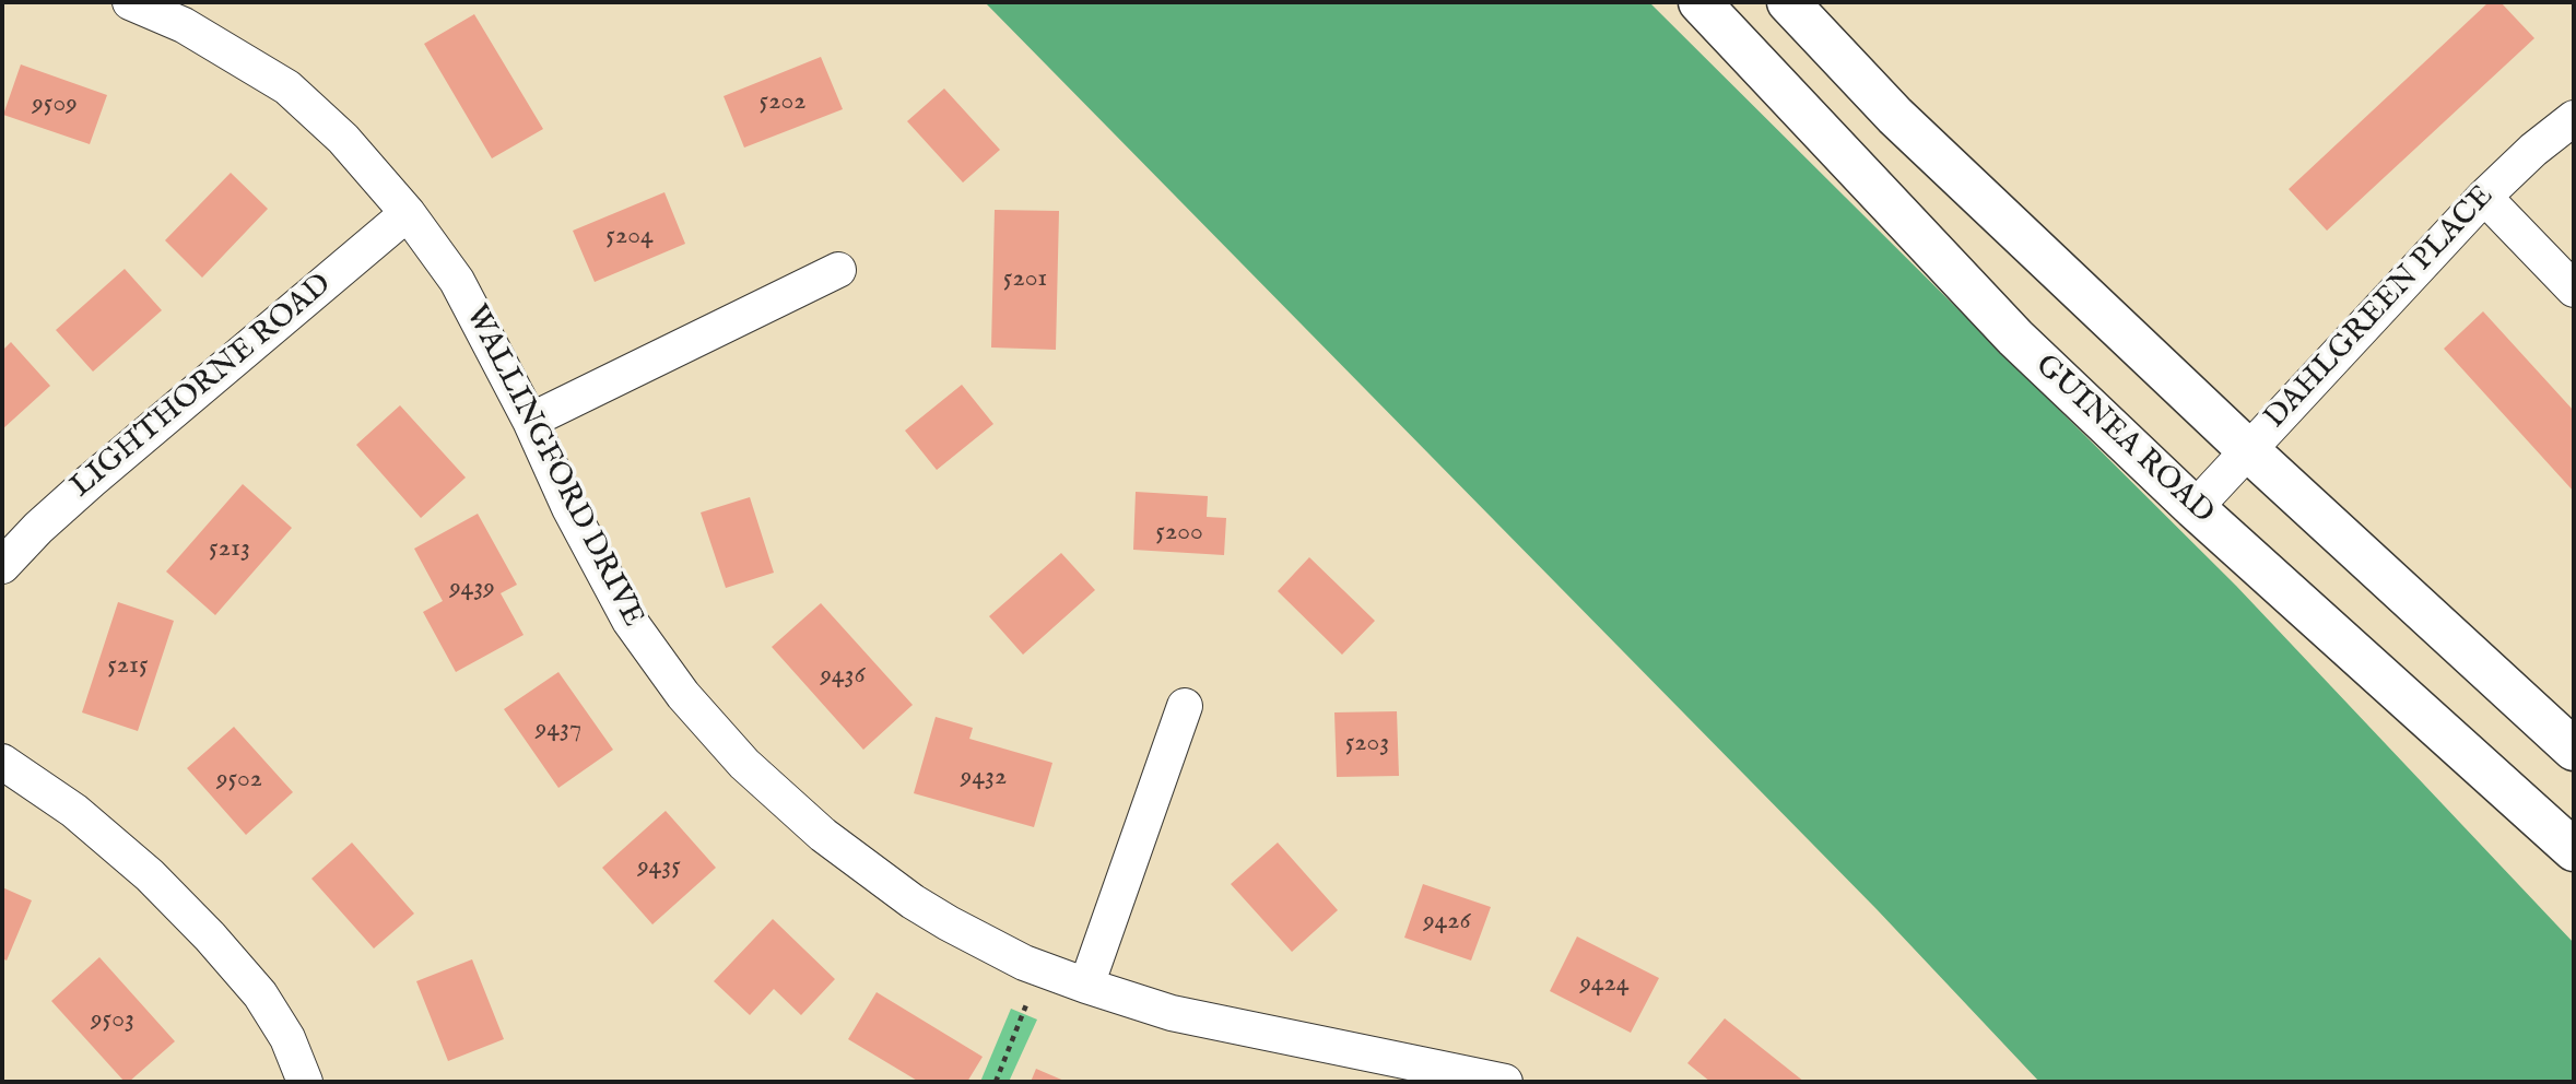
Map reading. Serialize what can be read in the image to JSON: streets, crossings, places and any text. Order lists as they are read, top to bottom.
{
  "streets": {
    "main road": ["GUINEA ROAD"],
    "street": ["DAHLGREEN PLACE", "LIGHTHORNE ROAD", "WALLINGFORD DRIVE"]
  },
  "crossings": [
    ["DAHLGREEN PLACE", "GUINEA ROAD"],
    ["LIGHTHORNE ROAD", "WALLINGFORD DRIVE"]
  ],
  "house_numbers": [
    "5202",
    "9509",
    "5204",
    "5201",
    "5200",
    "5213",
    "9439",
    "5215",
    "9436",
    "9437",
    "5203",
    "9432",
    "9502",
    "9435",
    "9426",
    "9424",
    "9503"
  ]
}
